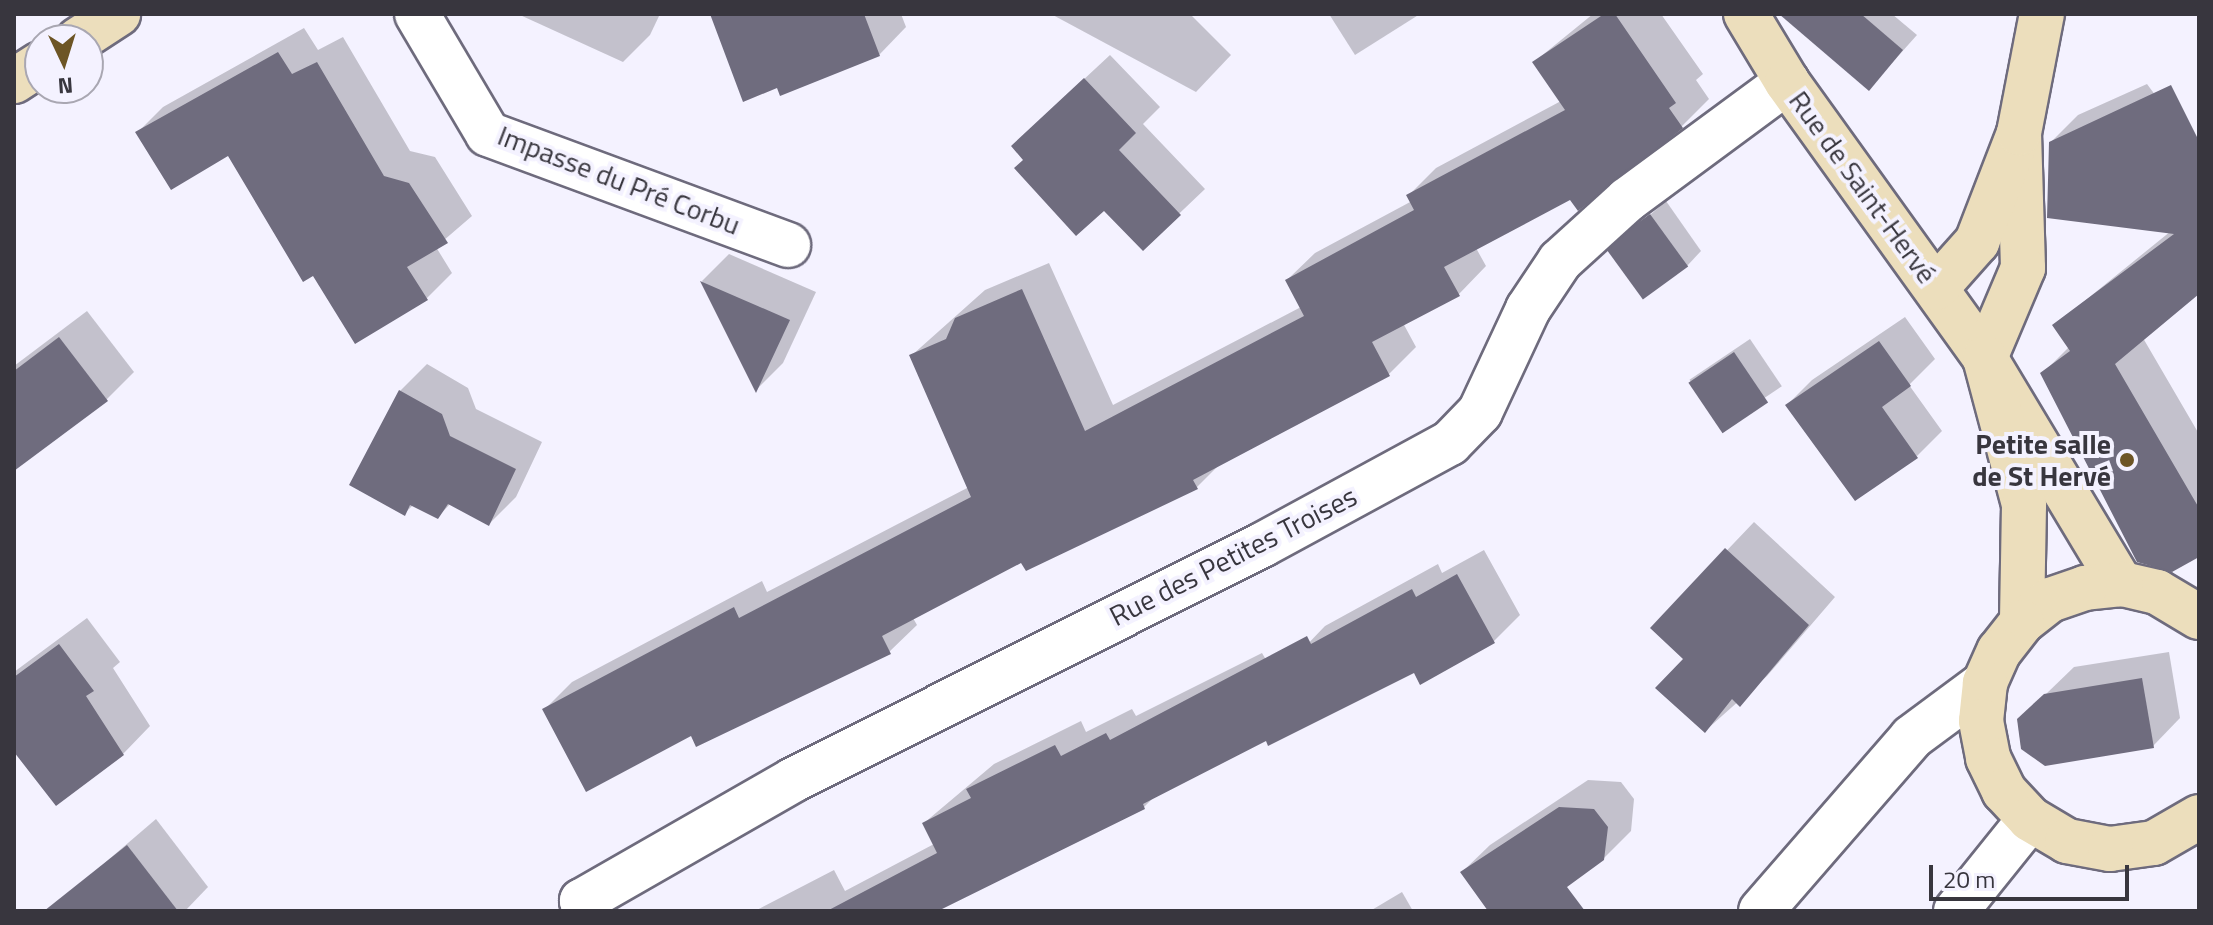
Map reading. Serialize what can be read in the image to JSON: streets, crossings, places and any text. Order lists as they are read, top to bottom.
{
  "streets": {
    "street": ["Impasse du Pré Corbu", "Rue de Saint-Hervé", "Rue des Petites Troises"]
  },
  "crossings": [
    ["Rue de Saint-Hervé", "Rue des Petites Troises"]
  ],
  "places": ["Petite salle de St Hervé"],
  "scale_bar": "20 m",
  "north": "bottom"
}
